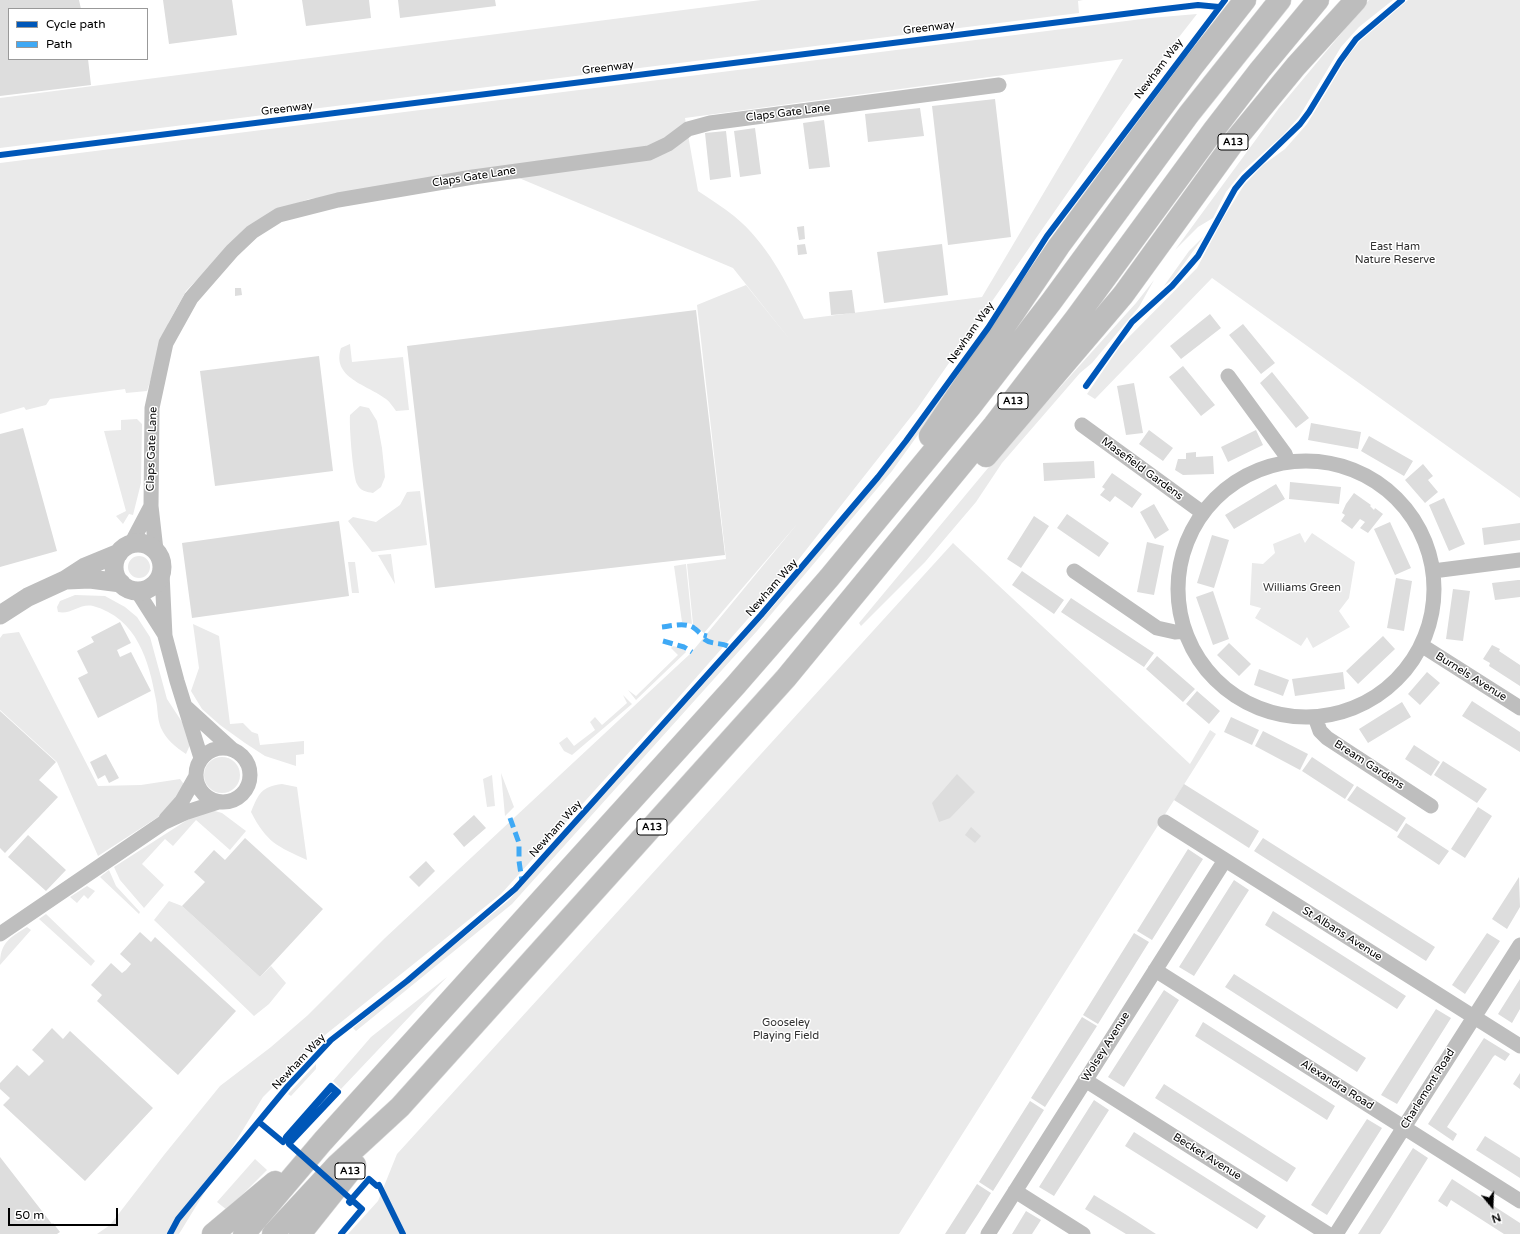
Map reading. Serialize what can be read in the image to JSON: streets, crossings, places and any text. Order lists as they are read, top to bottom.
{
  "streets": {
    "highway": ["A13"],
    "street": [
      "Claps Gate Lane",
      "Masefield Gardens",
      "Burnels Avenue",
      "Bream Gardens",
      "St Albans Avenue",
      "Wolsey Avenue",
      "Alexandra Road",
      "Charlemont Road",
      "Becket Avenue"
    ],
    "cycle path": ["Greenway", "Newham Way"]
  },
  "crossings": [
    ["St Albans Avenue", "Wolsey Avenue"],
    ["St Albans Avenue", "Charlemont Road"],
    ["Wolsey Avenue", "Alexandra Road"],
    ["Wolsey Avenue", "Becket Avenue"],
    ["Alexandra Road", "Charlemont Road"]
  ],
  "parks": ["East Ham Nature Reserve", "Williams Green", "Gooseley Playing Field"],
  "legend": ["Cycle path", "Path"],
  "scale_bar": "50 m",
  "north": "bottom"
}
